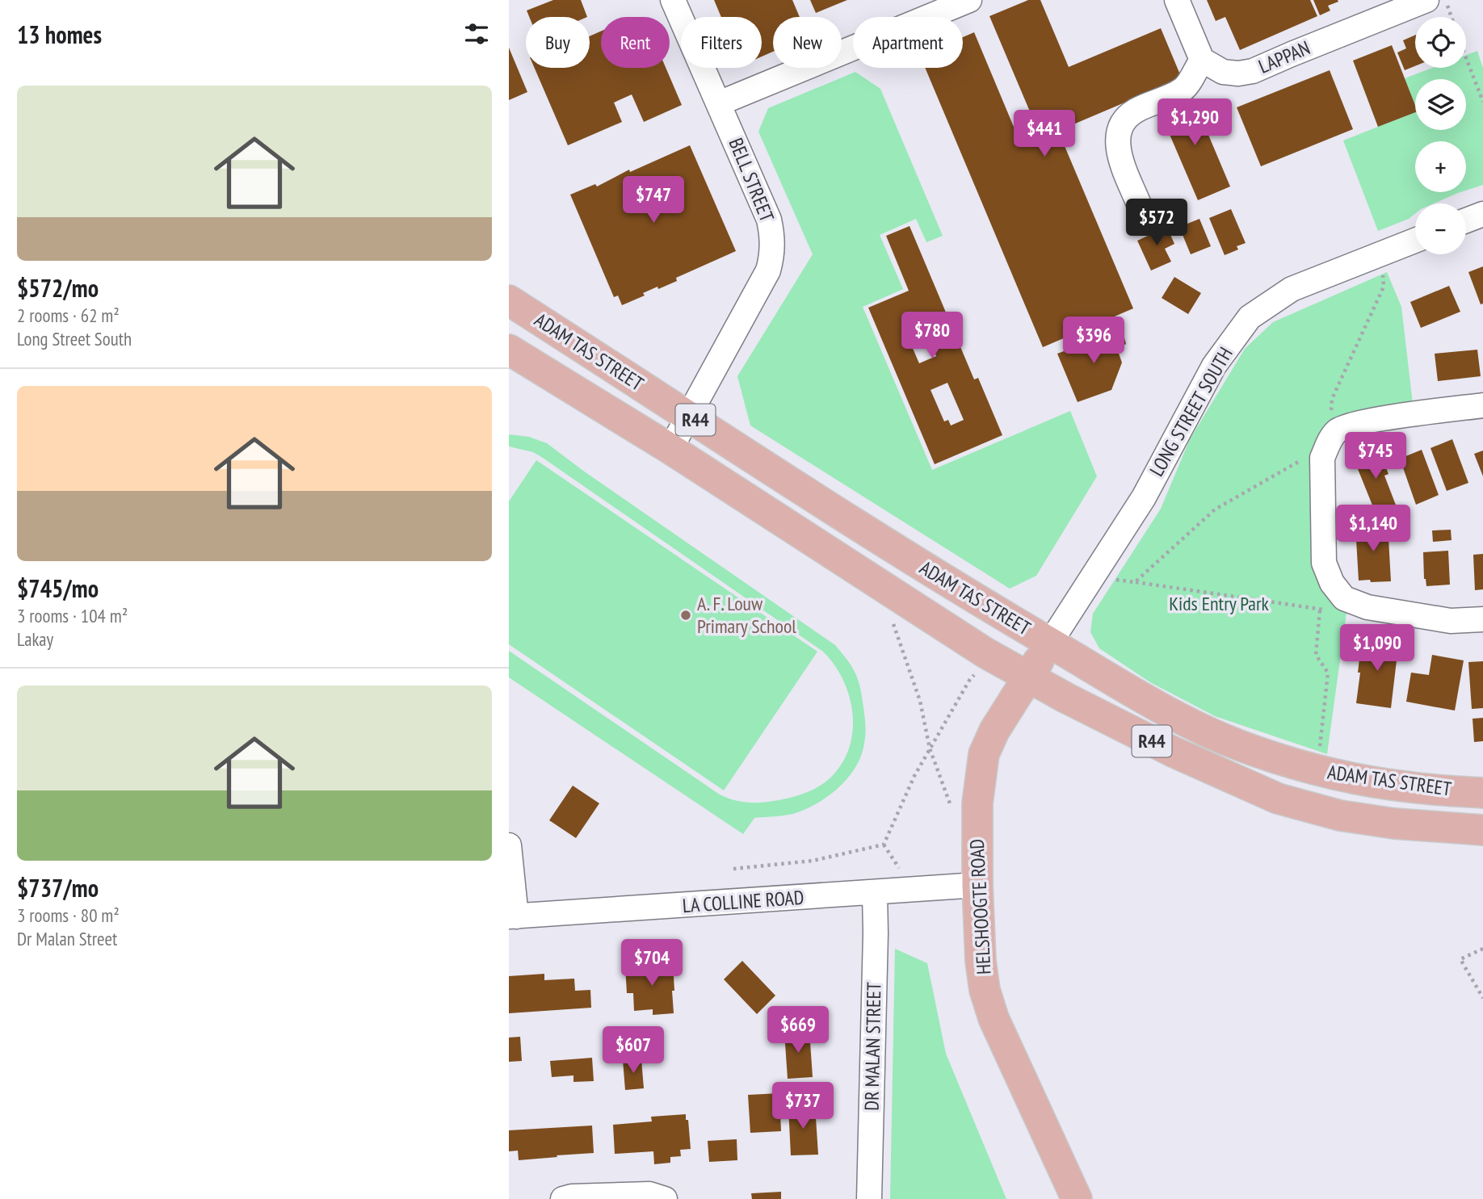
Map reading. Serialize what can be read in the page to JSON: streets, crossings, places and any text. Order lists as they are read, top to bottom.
{
  "streets": {
    "main road": ["ADAM TAS STREET", "R44", "HELSHOOGTE ROAD"],
    "street": [
      "LAPPAN",
      "BELL STREET",
      "LONG STREET SOUTH",
      "LA COLLINE ROAD",
      "DR MALAN STREET"
    ]
  },
  "crossings": [
    ["BELL STREET", "ADAM TAS STREET"],
    ["ADAM TAS STREET", "LONG STREET SOUTH"],
    ["ADAM TAS STREET", "HELSHOOGTE ROAD"],
    ["LONG STREET SOUTH", "HELSHOOGTE ROAD"],
    ["LA COLLINE ROAD", "HELSHOOGTE ROAD"],
    ["LA COLLINE ROAD", "DR MALAN STREET"]
  ],
  "parks": ["Kids Entry Park"],
  "places": ["A. F. Louw Primary School"],
  "page": {
    "heading": "13 homes",
    "map_buttons": ["+", "−"],
    "chip": [
      "Buy",
      "Rent",
      "Filters",
      "New",
      "Apartment"
    ],
    "list": [
      {
        "name": "$572/mo",
        "note": "2 rooms · 62 m² · Long Street South"
      },
      {
        "name": "$745/mo",
        "note": "3 rooms · 104 m² · Lakay"
      },
      {
        "name": "$737/mo",
        "note": "3 rooms · 80 m² · Dr Malan Street"
      }
    ],
    "price": [
      "$1,290",
      "$441",
      "$747",
      "$572",
      "$780",
      "$396",
      "$745",
      "$1,140",
      "$1,090",
      "$704",
      "$669",
      "$607",
      "$737"
    ]
  }
}
